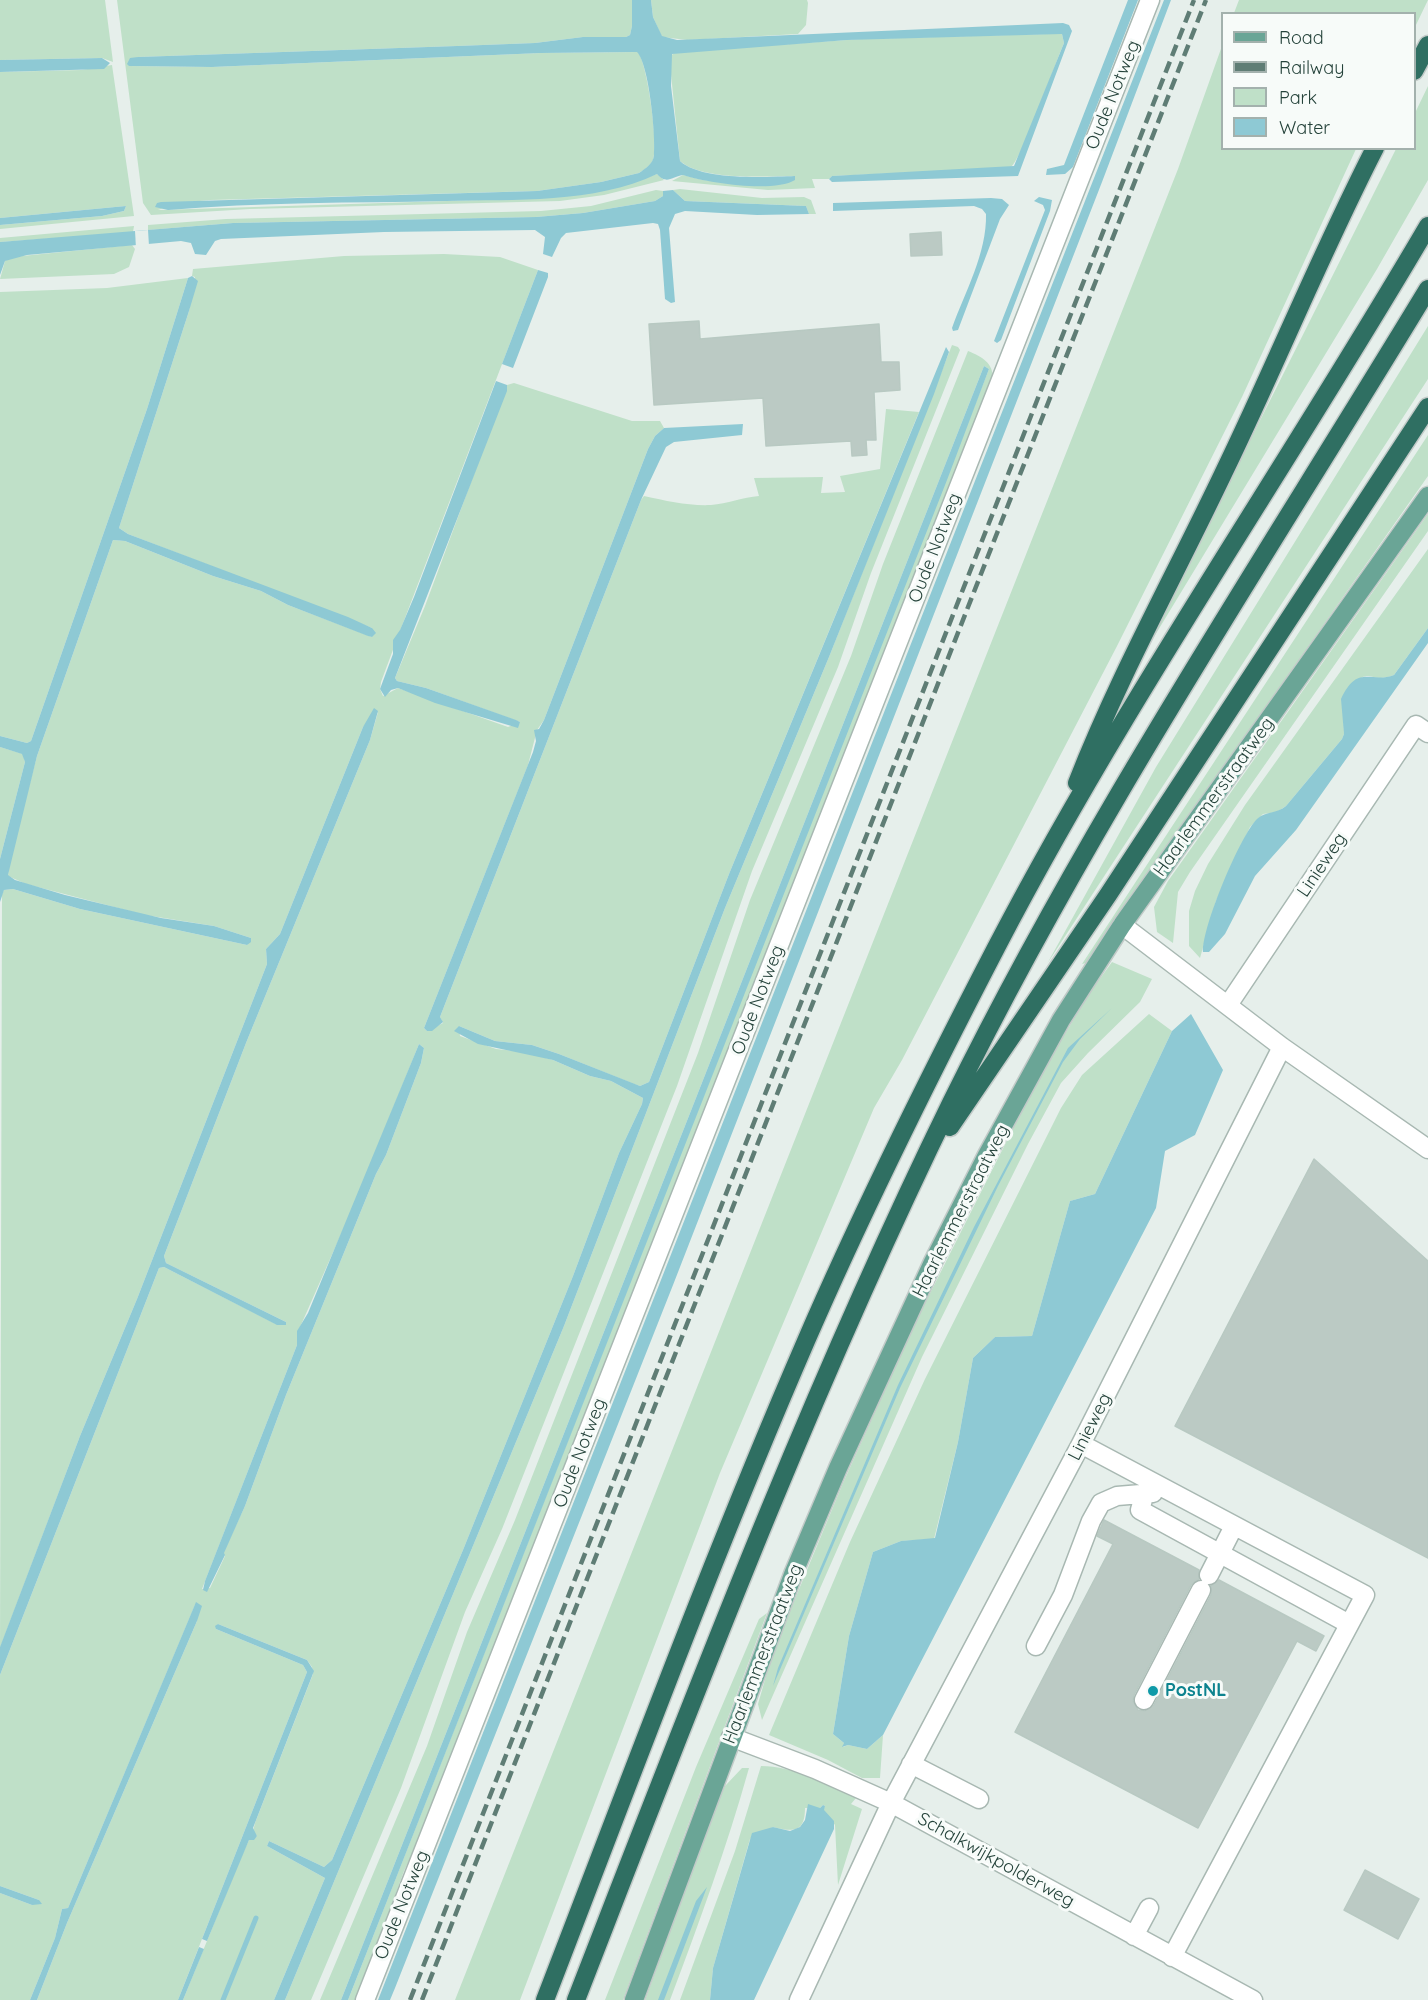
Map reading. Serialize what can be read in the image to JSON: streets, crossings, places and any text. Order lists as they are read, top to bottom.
{
  "streets": {
    "main road": ["Haarlemmerstraatweg"],
    "street": ["Oude Notweg", "Linieweg", "Schalkwijkpolderweg"]
  },
  "crossings": [
    ["Haarlemmerstraatweg", "Schalkwijkpolderweg"],
    ["Linieweg", "Schalkwijkpolderweg"]
  ],
  "places": ["PostNL"],
  "legend": [
    "Road",
    "Railway",
    "Park",
    "Water"
  ]
}
